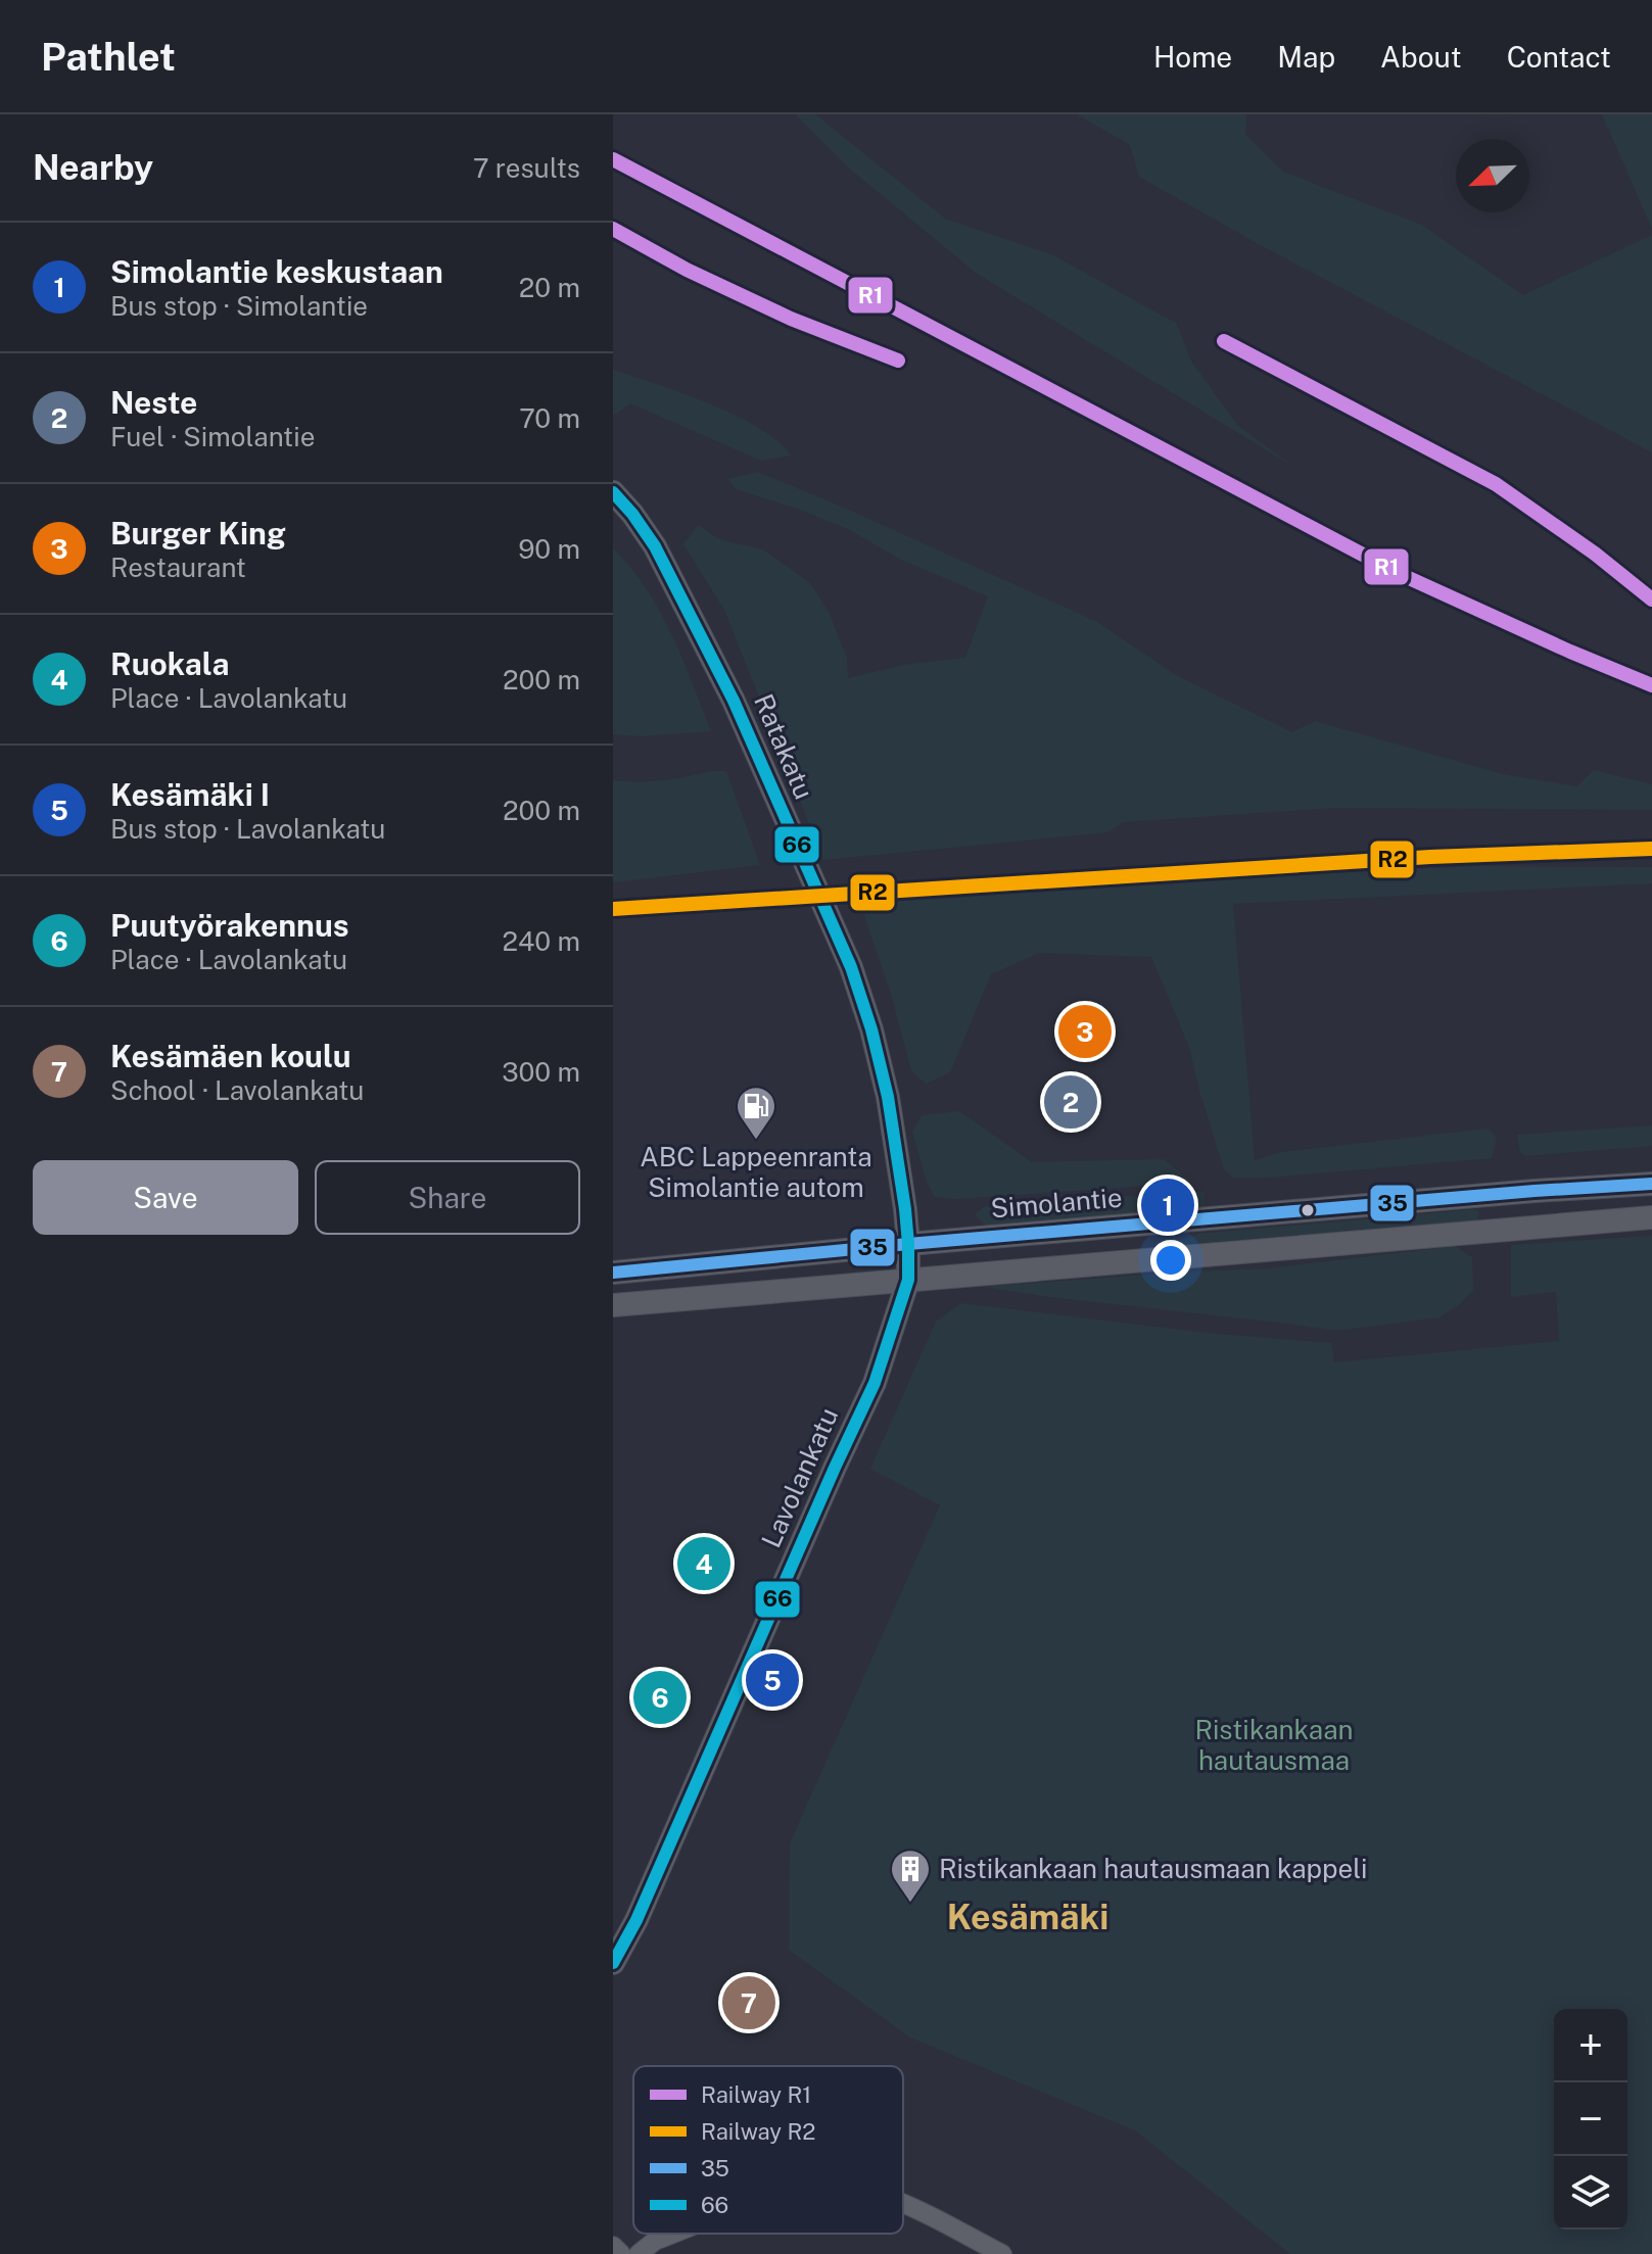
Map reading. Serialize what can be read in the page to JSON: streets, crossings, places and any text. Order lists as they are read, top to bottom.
{
  "streets": {
    "main road": ["Ratakatu", "Simolantie", "Lavolankatu"]
  },
  "crossings": [
    ["Ratakatu", "Simolantie"],
    ["Ratakatu", "Lavolankatu"]
  ],
  "districts": ["Kesämäki"],
  "parks": ["Ristikankaan hautausmaa"],
  "places": {
    "fuel station": ["ABC Lappeenranta Simolantie autom"],
    "building": ["Ristikankaan hautausmaan kappeli"]
  },
  "lines": [
    "rail line R1",
    "transit line 66",
    "rail line R2",
    "transit line 35"
  ],
  "legend": [
    "Railway R1",
    "Railway R2",
    "35",
    "66"
  ],
  "north": "bottom left",
  "page": {
    "header": "Pathlet",
    "nav": [
      "Home",
      "Map",
      "About",
      "Contact"
    ],
    "heading": ["Nearby", "7 results"],
    "list": [
      {
        "mark": "1",
        "name": "Simolantie keskustaan",
        "note": "Bus stop · Simolantie",
        "value": "20 m"
      },
      {
        "mark": "2",
        "name": "Neste",
        "note": "Fuel · Simolantie",
        "value": "70 m"
      },
      {
        "mark": "3",
        "name": "Burger King",
        "note": "Restaurant",
        "value": "90 m"
      },
      {
        "mark": "4",
        "name": "Ruokala",
        "note": "Place · Lavolankatu",
        "value": "200 m"
      },
      {
        "mark": "5",
        "name": "Kesämäki I",
        "note": "Bus stop · Lavolankatu",
        "value": "200 m"
      },
      {
        "mark": "6",
        "name": "Puutyörakennus",
        "note": "Place · Lavolankatu",
        "value": "240 m"
      },
      {
        "mark": "7",
        "name": "Kesämäen koulu",
        "note": "School · Lavolankatu",
        "value": "300 m"
      }
    ],
    "pins": [
      "3",
      "2",
      "1",
      "4",
      "5",
      "6",
      "7"
    ],
    "buttons": ["Save", "Share"],
    "map_buttons": ["+", "−"]
  }
}
